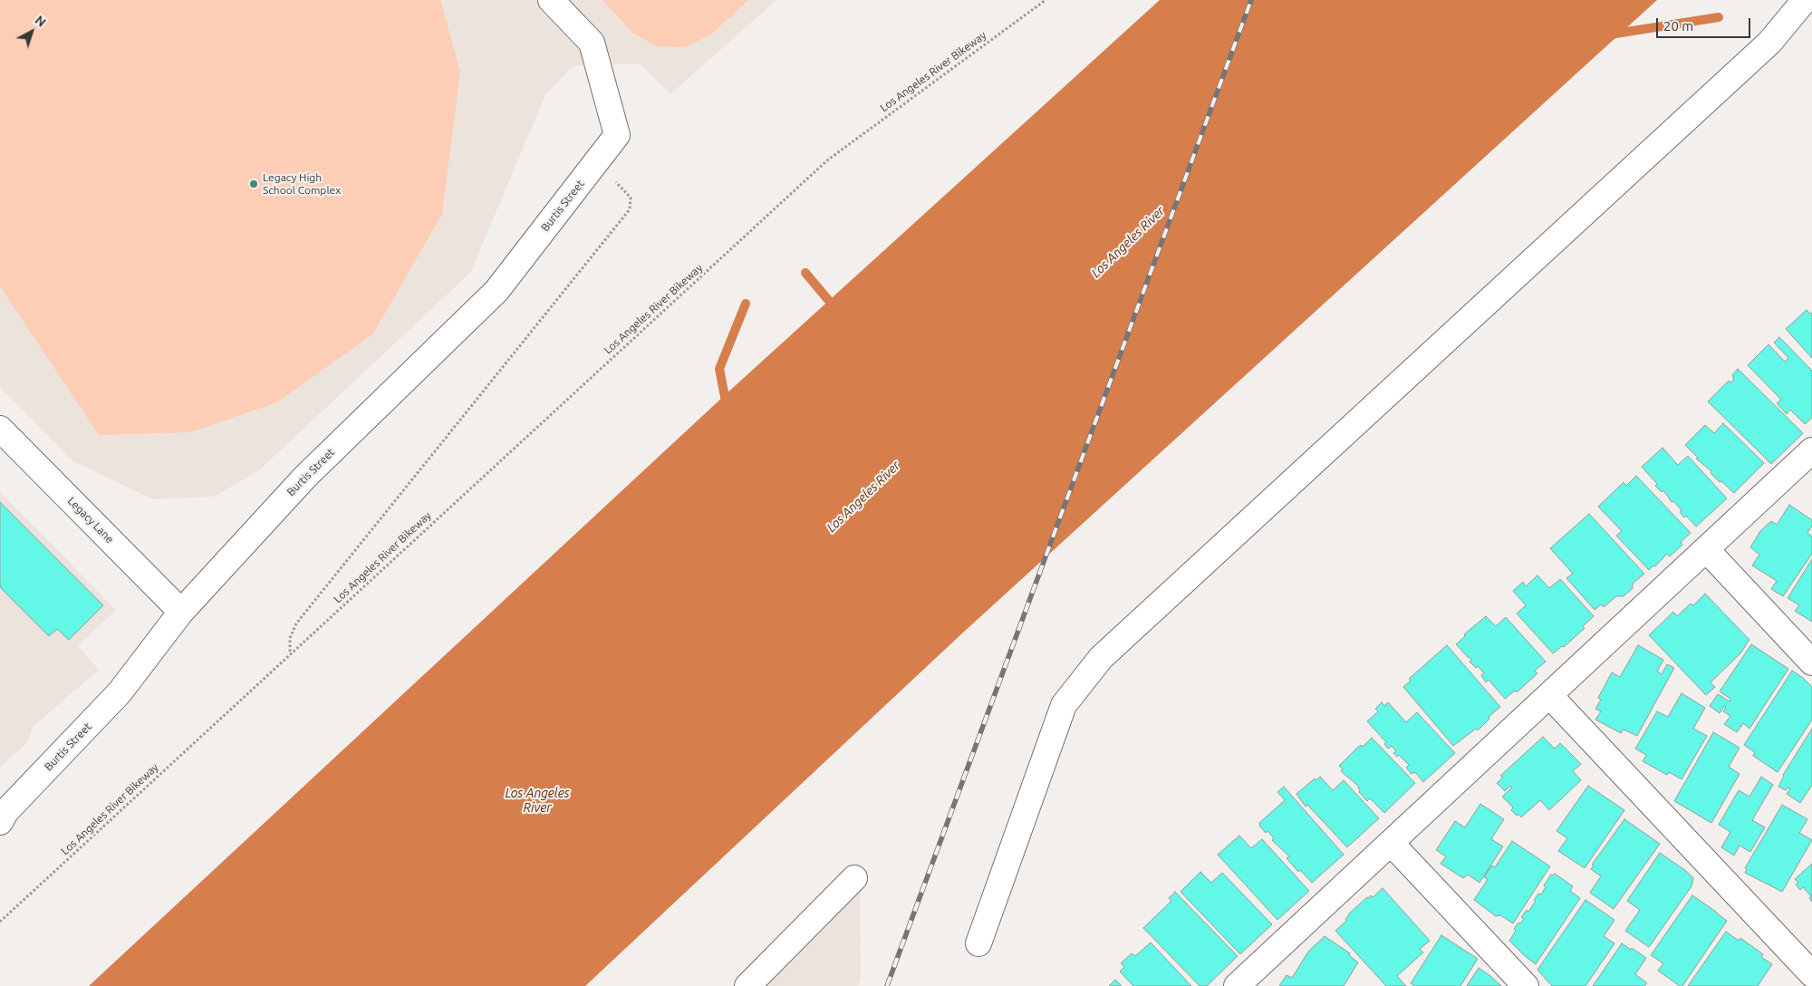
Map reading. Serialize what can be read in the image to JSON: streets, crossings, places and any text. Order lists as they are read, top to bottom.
{
  "streets": {
    "street": ["Burtis Street", "Legacy Lane"],
    "path": ["Los Angeles River Bikeway"]
  },
  "crossings": [
    ["Los Angeles River Bikeway", "Burtis Street"],
    ["Burtis Street", "Legacy Lane"]
  ],
  "water": ["Los Angeles River"],
  "places": ["Legacy High School Complex"],
  "scale_bar": "20 m",
  "north": "top right"
}
